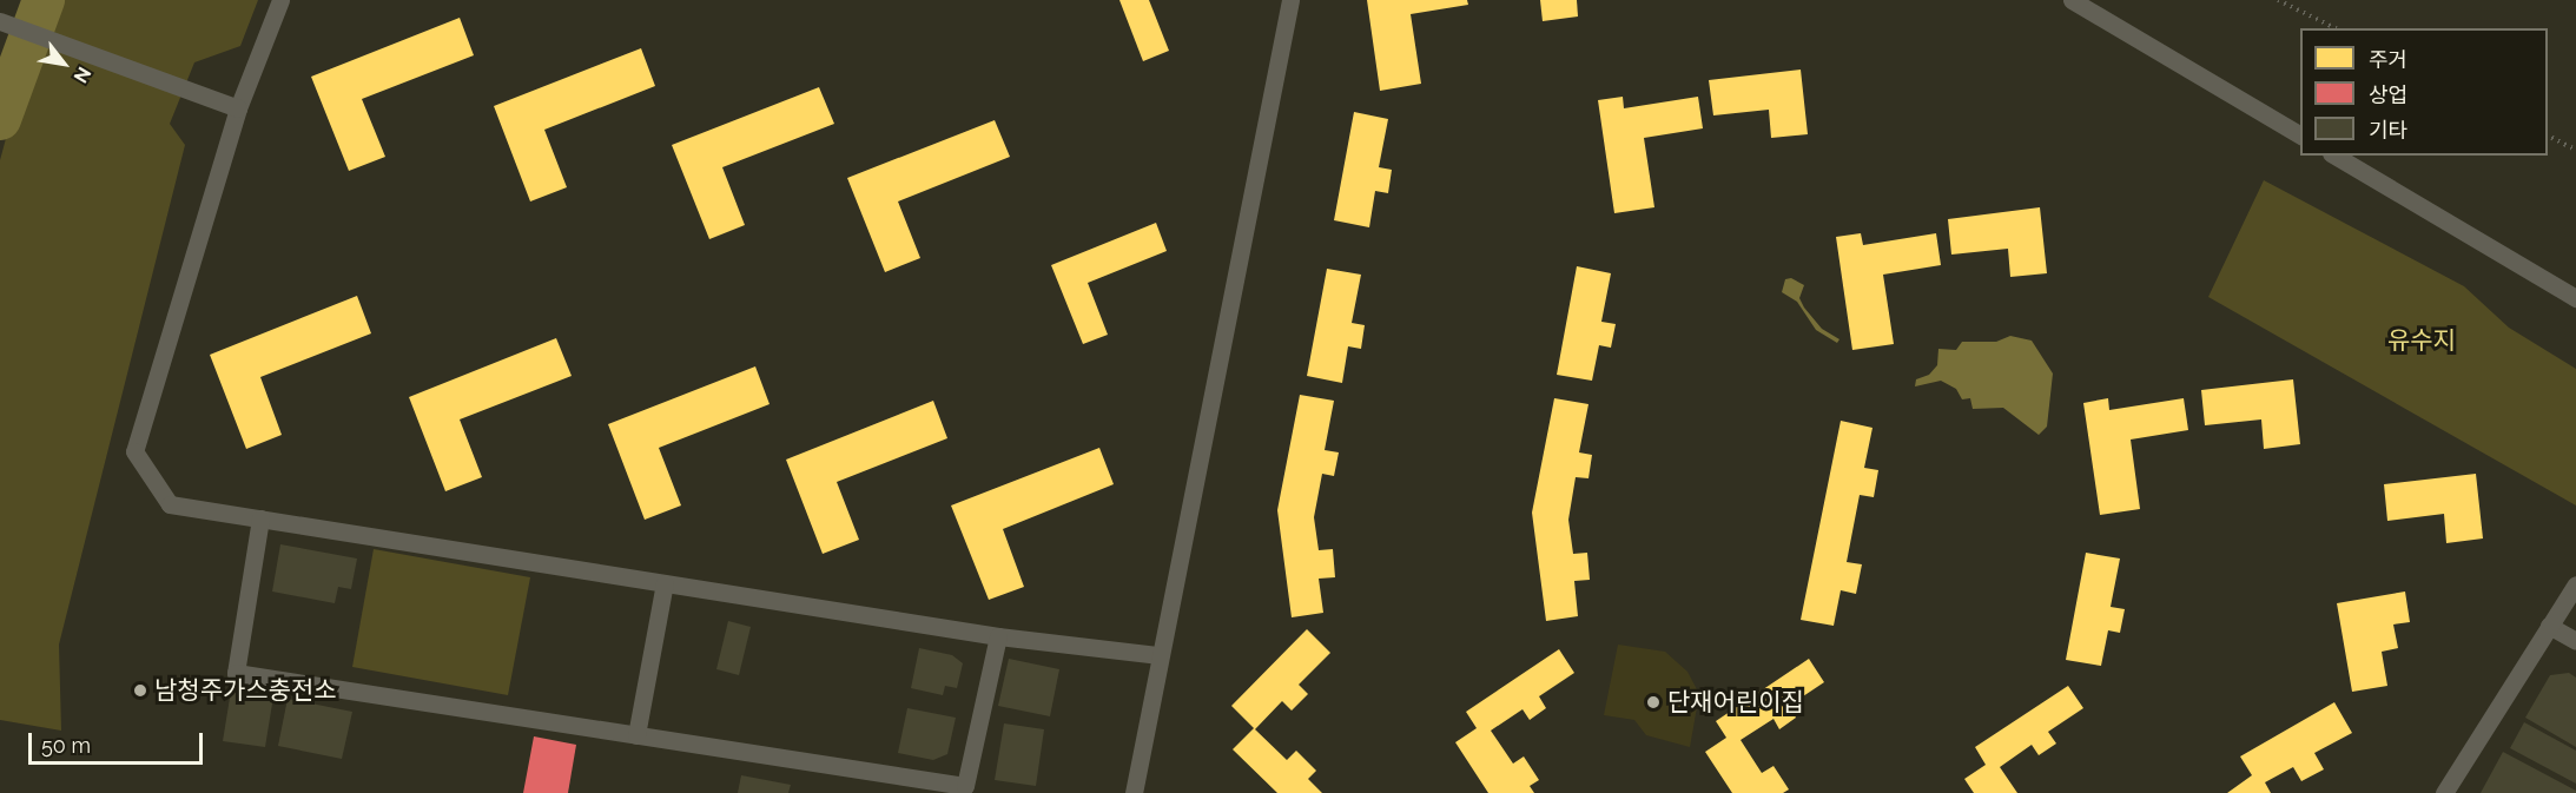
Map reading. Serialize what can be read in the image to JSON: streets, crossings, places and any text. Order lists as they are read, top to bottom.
{
  "parks": ["유수지"],
  "places": ["남청주가스충전소", "단재어린이집"],
  "legend": ["주거", "상업", "기타"],
  "scale_bar": "50 m",
  "north": "bottom right"
}
